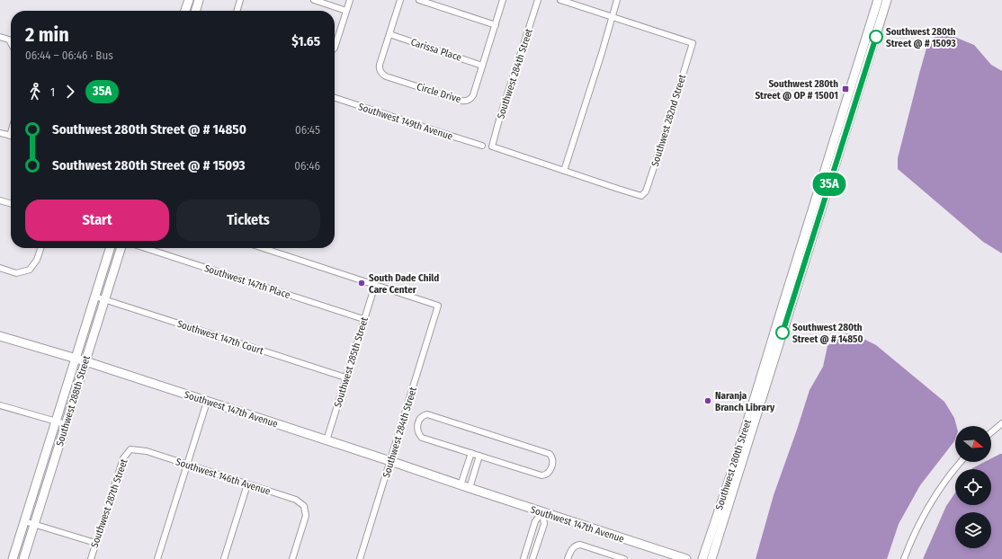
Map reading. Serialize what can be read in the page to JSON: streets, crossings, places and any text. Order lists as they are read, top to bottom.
{
  "streets": {
    "street": [
      "Carissa Place",
      "Southwest 284th Street",
      "Circle Drive",
      "Southwest 282nd Street",
      "Southwest 149th Avenue",
      "Southwest 147th Place",
      "Southwest 147th Court",
      "Southwest 285th Street",
      "Southwest 288th Street",
      "Southwest 147th Avenue",
      "Southwest 280th Street",
      "Southwest 146th Avenue",
      "Southwest 287th Street"
    ]
  },
  "crossings": [
    ["Carissa Place", "Circle Drive"],
    ["Southwest 284th Street", "Southwest 282nd Street"],
    ["Southwest 284th Street", "Southwest 285th Street"],
    ["Southwest 284th Street", "Southwest 147th Avenue"],
    ["Southwest 147th Place", "Southwest 285th Street"],
    ["Southwest 147th Court", "Southwest 285th Street"],
    ["Southwest 147th Court", "Southwest 288th Street"],
    ["Southwest 285th Street", "Southwest 147th Avenue"],
    ["Southwest 288th Street", "Southwest 147th Avenue"],
    ["Southwest 146th Avenue", "Southwest 287th Street"]
  ],
  "places": {
    "other": [
      "Southwest 280th Street @ # 15093",
      "South Dade Child Care Center",
      "Southwest 280th Street @ # 14850",
      "Naranja Branch Library"
    ],
    "transit": ["Southwest 280th Street @ OP # 15001"]
  },
  "lines": ["bus line 35A"],
  "north": "right",
  "page": {
    "on_map": "35A",
    "heading": ["2 min", "06:44 – 06:46 · Bus", "$1.65"],
    "legs": ["1", "35A"],
    "list": [
      {
        "name": "Southwest 280th Street @ # 14850",
        "value": "06:45"
      },
      {
        "name": "Southwest 280th Street @ # 15093",
        "value": "06:46"
      }
    ],
    "buttons": ["Start", "Tickets"]
  }
}
